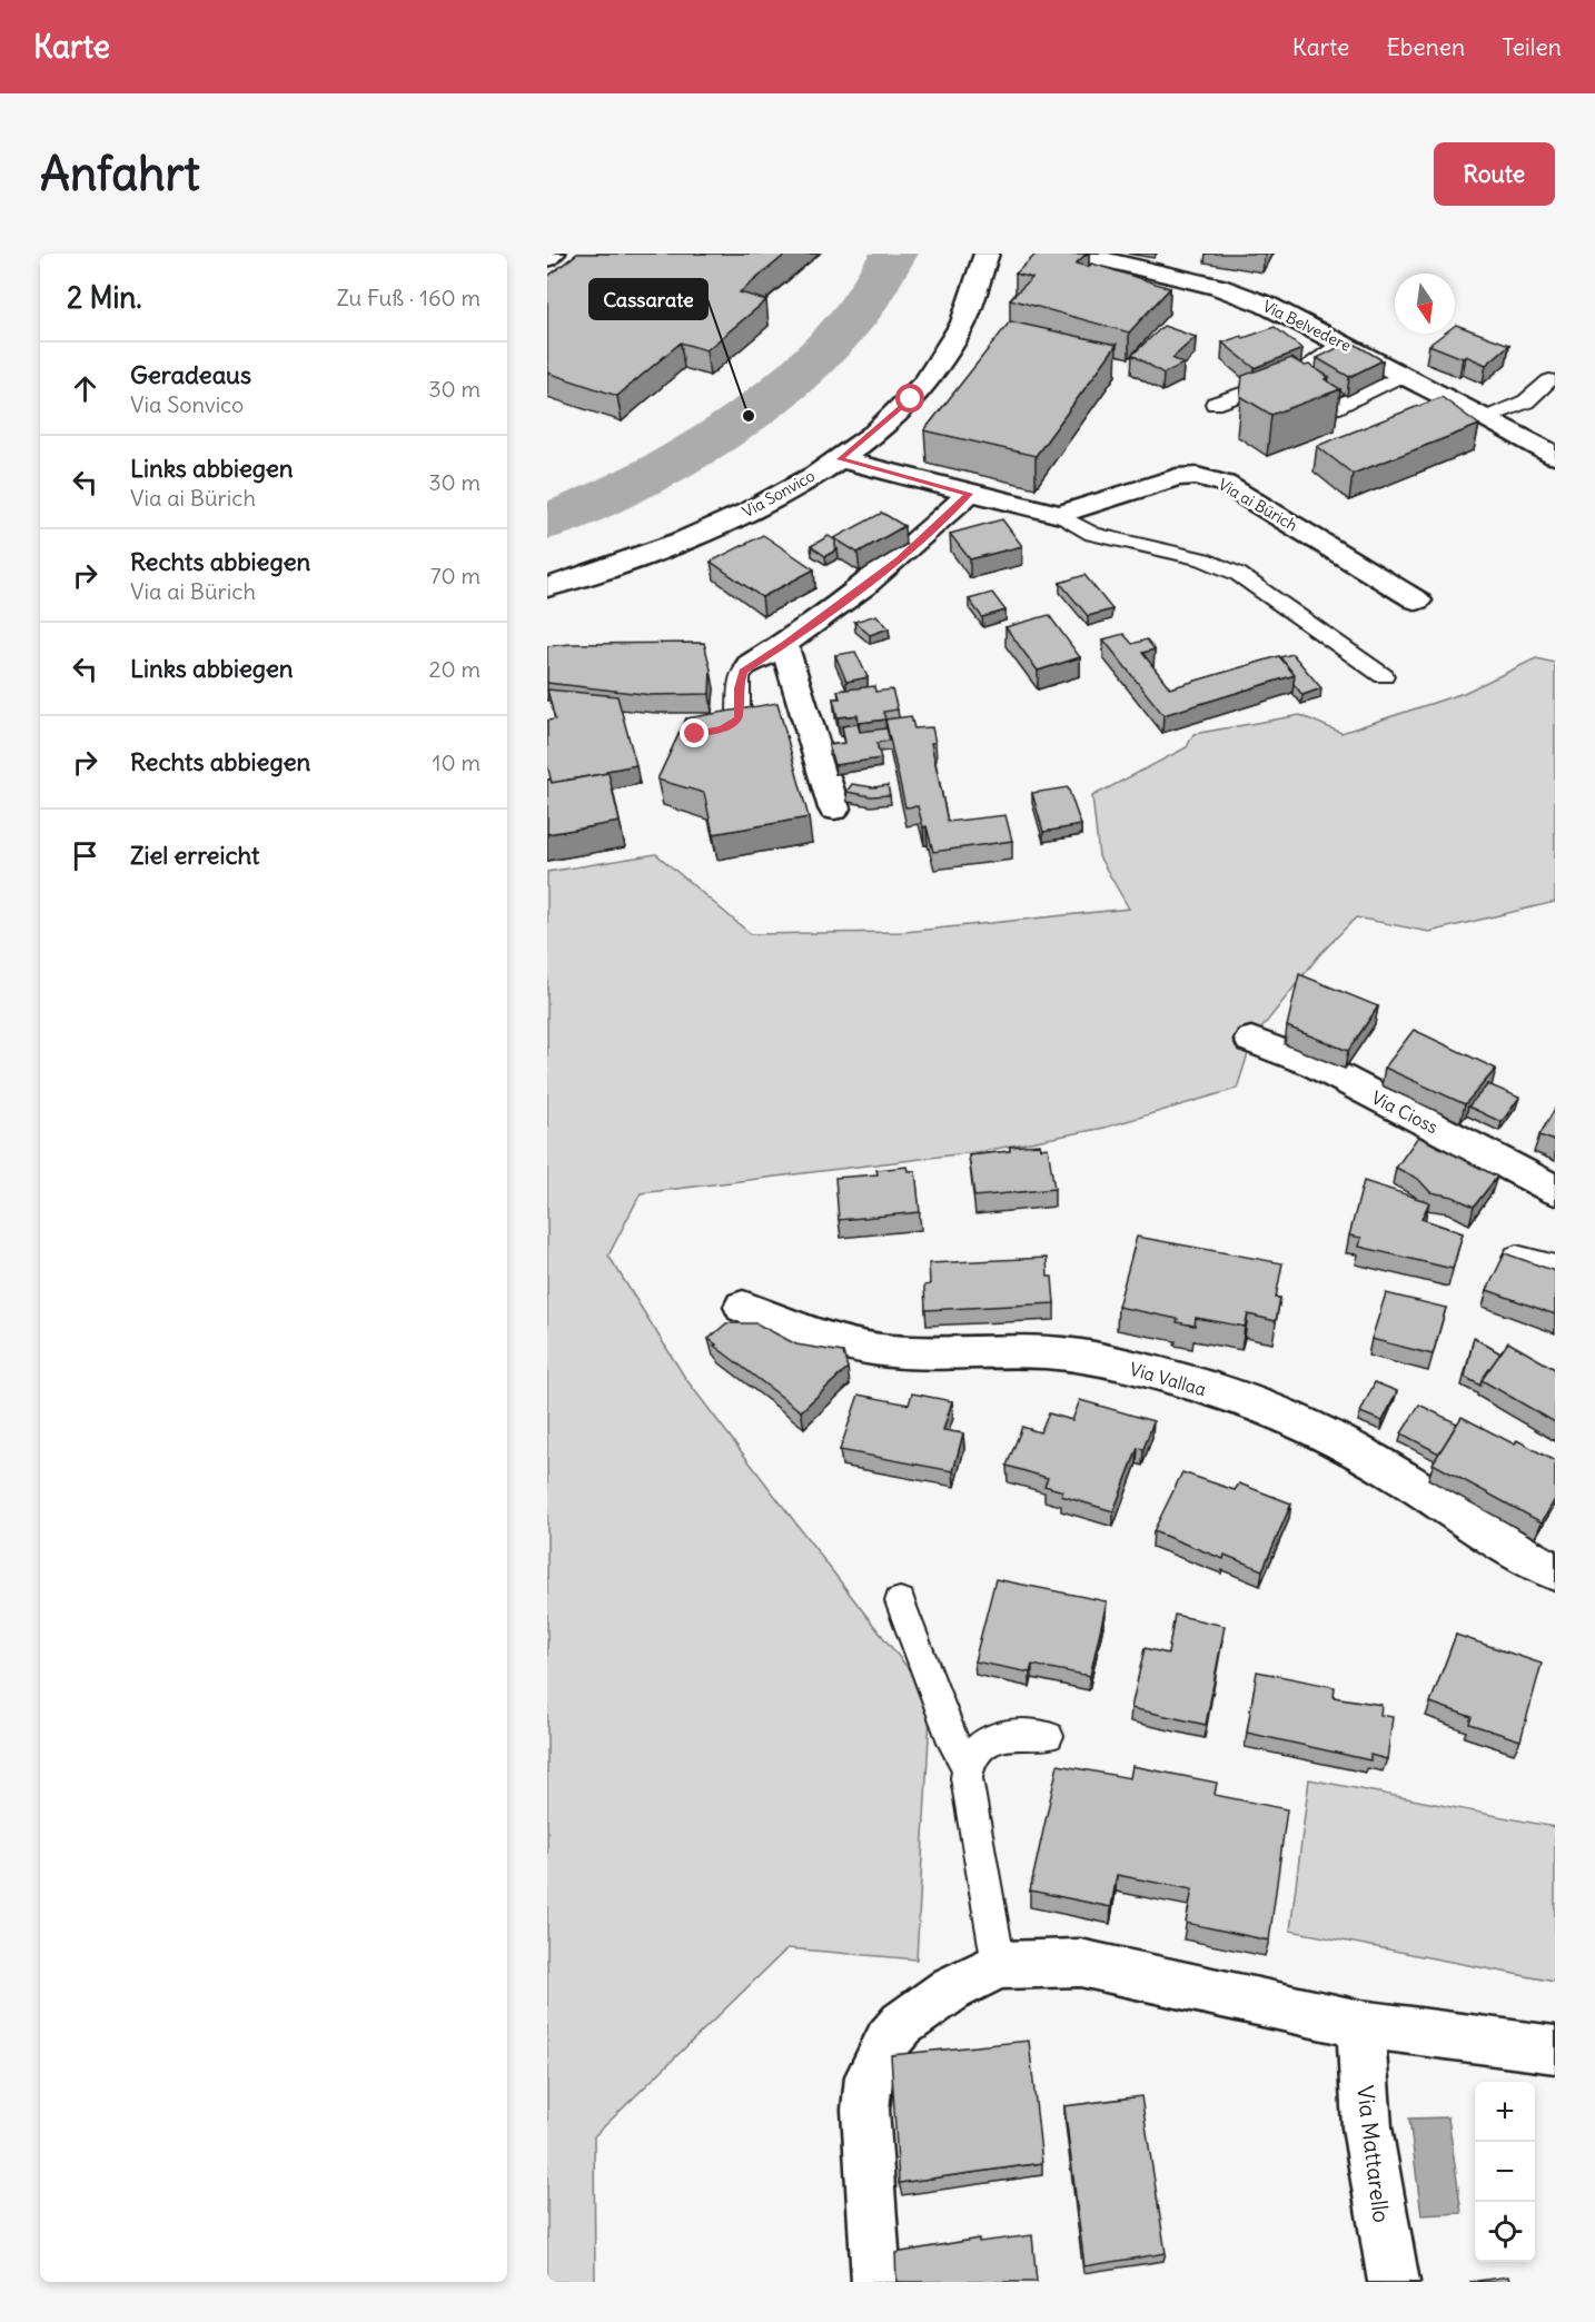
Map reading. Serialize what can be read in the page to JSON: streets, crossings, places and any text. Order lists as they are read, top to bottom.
{
  "streets": {
    "street": [
      "Via Belvedere",
      "Via Sonvico",
      "Via ai Bürich",
      "Via Cioss",
      "Via Vallaa",
      "Via Mattarello"
    ]
  },
  "places": ["Cassarate"],
  "north": "bottom",
  "page": {
    "header": "Karte",
    "nav": ["Karte", "Ebenen", "Teilen"],
    "buttons": "Route",
    "title": "Anfahrt",
    "heading": ["2 Min.", "Zu Fuß · 160 m"],
    "list": [
      ["Geradeaus", "Via Sonvico", "30 m"],
      ["Links abbiegen", "Via ai Bürich", "30 m"],
      ["Rechts abbiegen", "Via ai Bürich", "70 m"],
      ["Links abbiegen", "20 m"],
      ["Rechts abbiegen", "10 m"],
      "Ziel erreicht"
    ],
    "map_buttons": ["+", "−"]
  }
}
